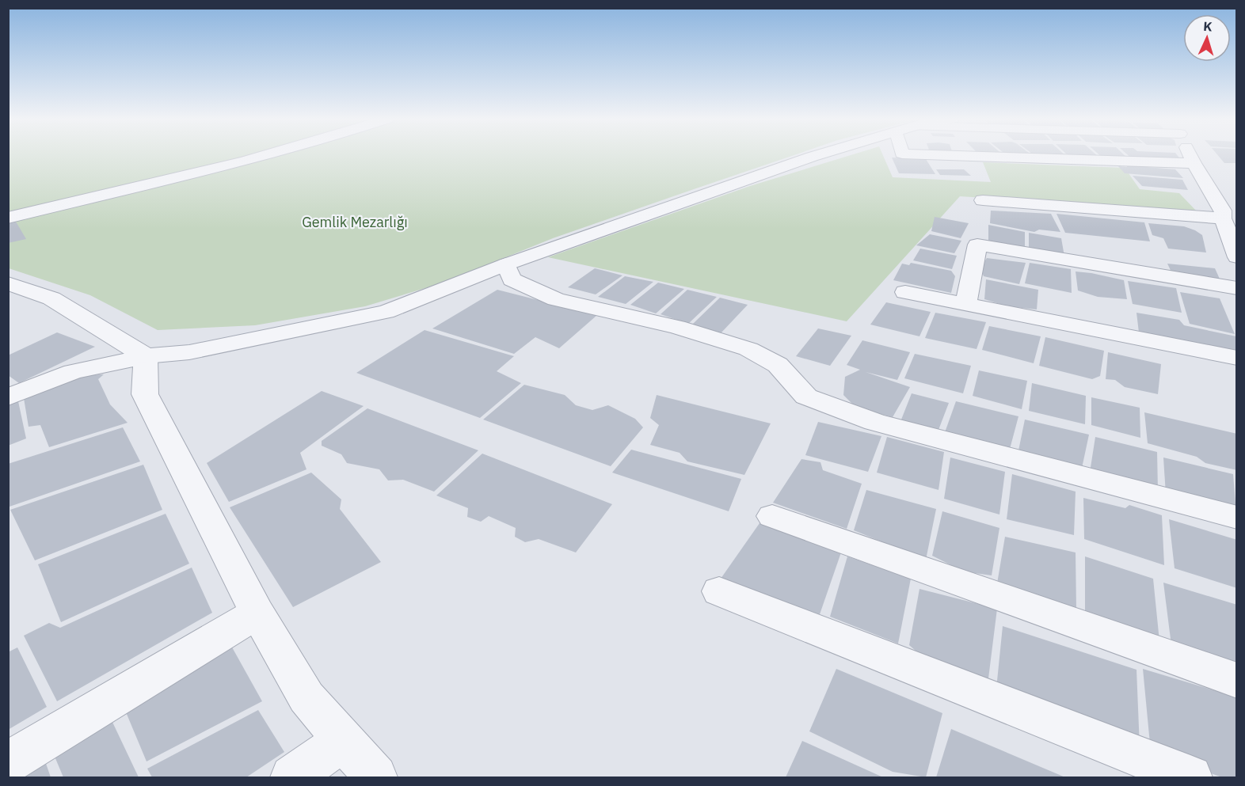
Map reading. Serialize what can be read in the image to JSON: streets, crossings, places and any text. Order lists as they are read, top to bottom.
{
  "parks": ["Gemlik Mezarlığı"],
  "north": "top"
}
